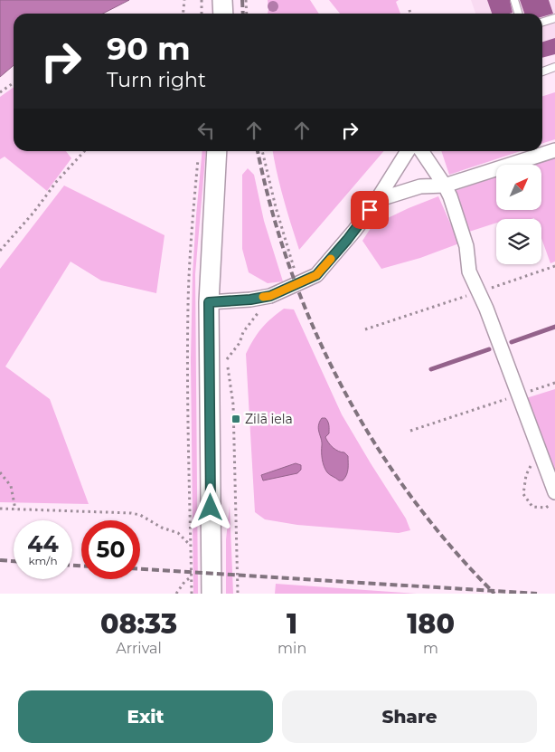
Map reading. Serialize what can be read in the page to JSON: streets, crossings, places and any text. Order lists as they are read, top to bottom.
{
  "places": {
    "transit": ["Zilā iela"]
  },
  "north": "top right",
  "page": {
    "turn": ["90 m", "Turn right"],
    "speed": "44 km/h",
    "limit": "50",
    "eta": [
      "08:33",
      "Arrival",
      "1",
      "min",
      "180",
      "m"
    ],
    "buttons": ["Exit", "Share"]
  }
}
